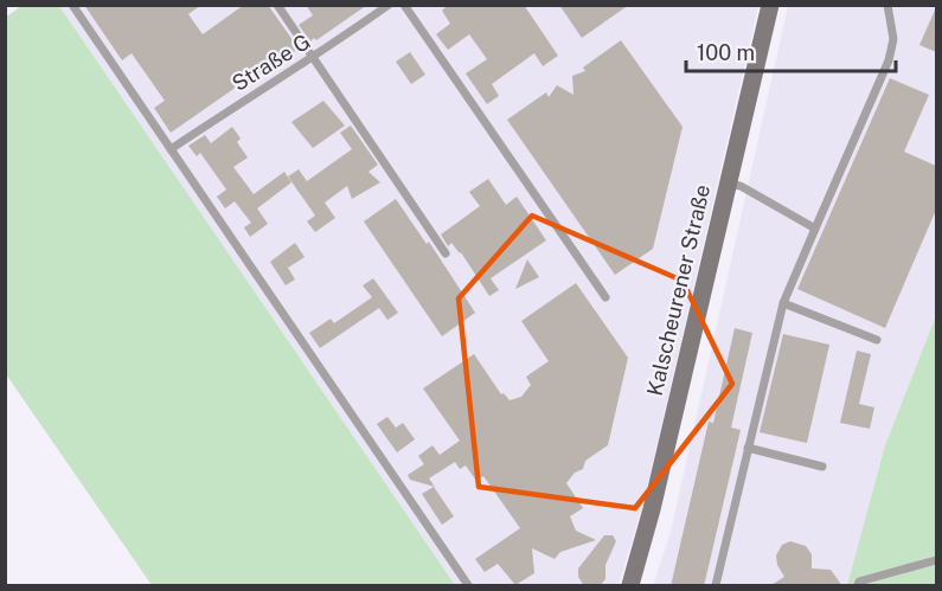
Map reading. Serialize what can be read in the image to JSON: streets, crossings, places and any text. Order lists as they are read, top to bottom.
{
  "streets": {
    "main road": ["Kalscheurener Straße"],
    "lane": ["Straße G"]
  },
  "scale_bar": "100 m"
}
